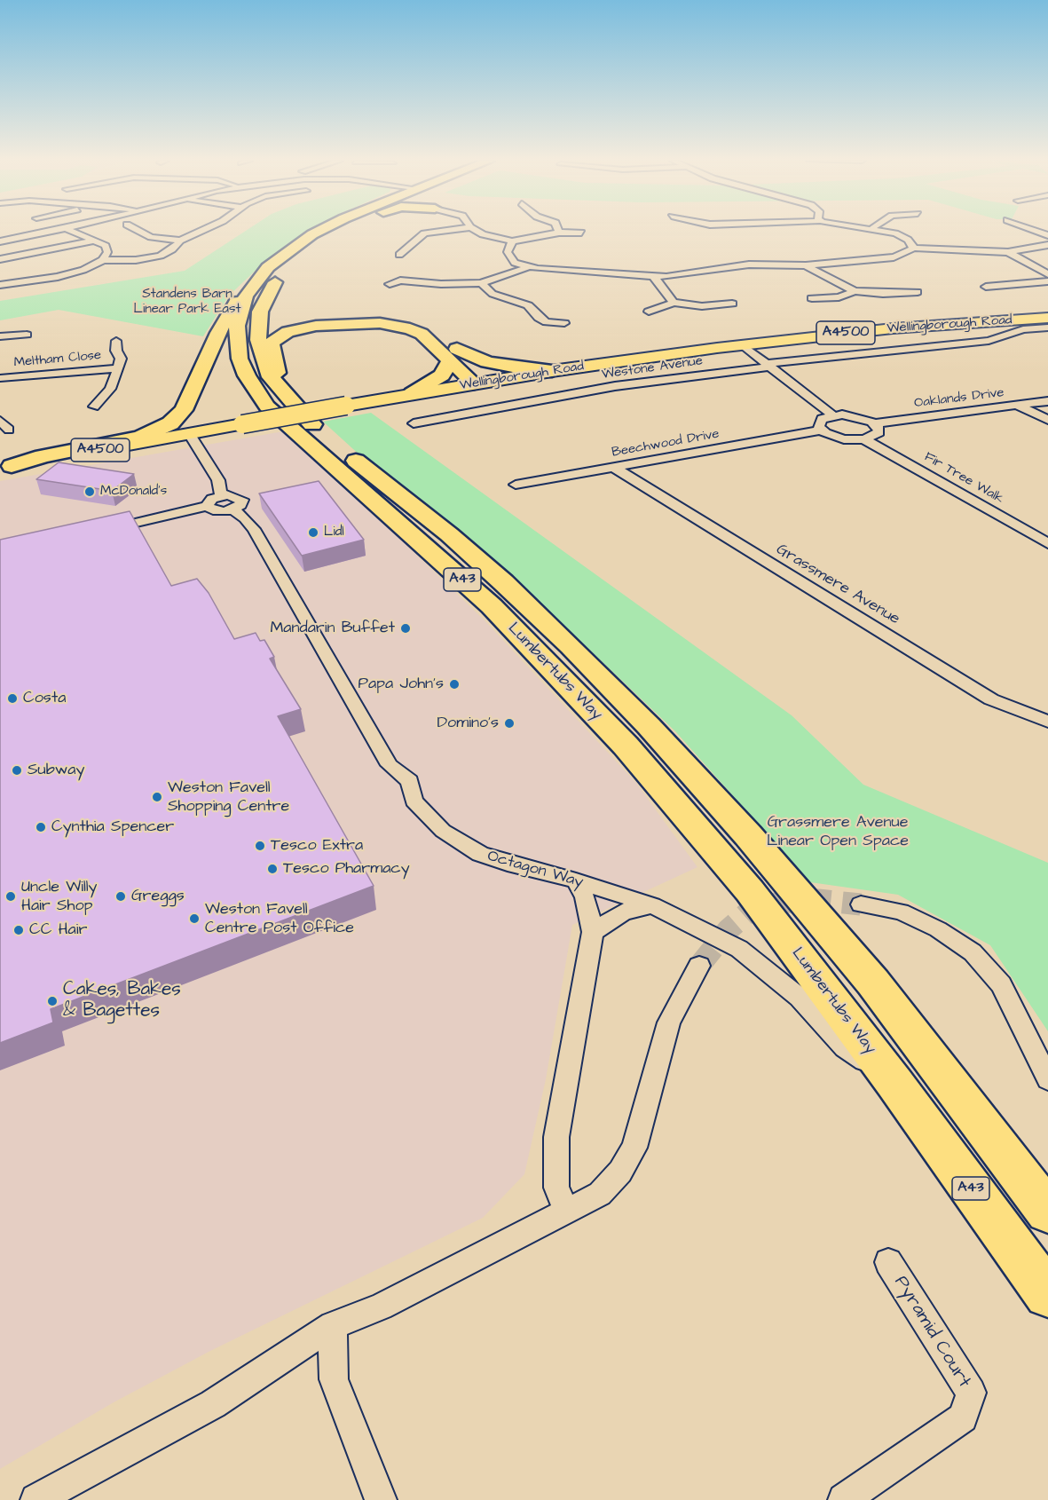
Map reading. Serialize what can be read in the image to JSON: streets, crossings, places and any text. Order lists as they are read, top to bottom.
{
  "streets": {
    "highway": ["A43", "Lumbertubs Way"],
    "main road": ["Wellingborough Road", "A4500"],
    "street": [
      "Meltham Close",
      "Westone Avenue",
      "Oaklands Drive",
      "Beechwood Drive",
      "Fir Tree Walk",
      "Grassmere Avenue",
      "Octagon Way",
      "Pyramid Court"
    ]
  },
  "crossings": [
    ["Beechwood Drive", "Grassmere Avenue"],
    ["Lumbertubs Way", "Octagon Way"]
  ],
  "parks": ["Standens Barn Linear Park East", "Grassmere Avenue Linear Open Space"],
  "places": [
    "McDonald's",
    "Lidl",
    "Mandarin Buffet",
    "Papa John's",
    "Costa",
    "Domino's",
    "Subway",
    "Weston Favell Shopping Centre",
    "Cynthia Spencer",
    "Tesco Extra",
    "Tesco Pharmacy",
    "Uncle Willy Hair Shop",
    "Greggs",
    "Weston Favell Centre Post Office",
    "CC Hair",
    "Cakes, Bakes & Bagettes"
  ]
}
